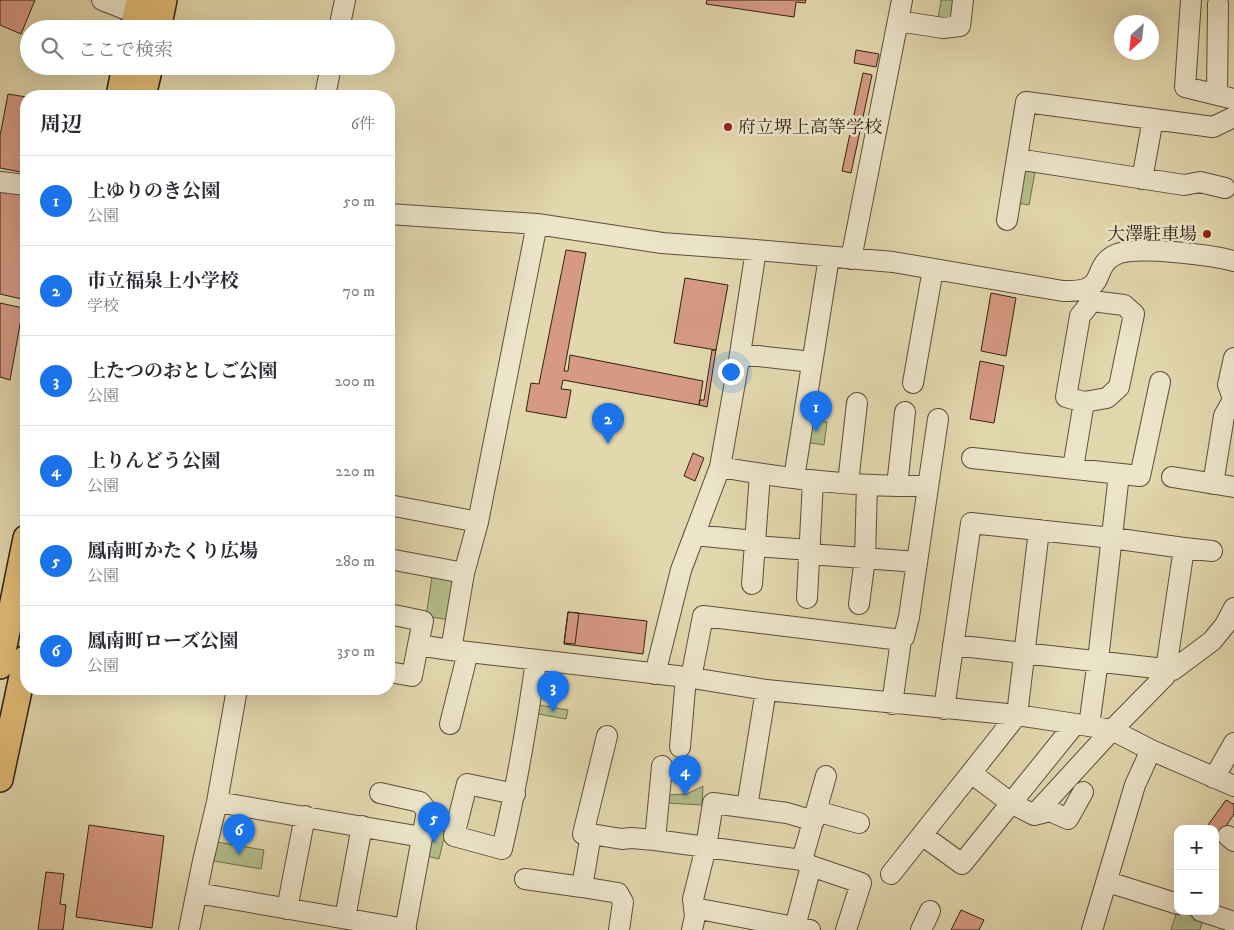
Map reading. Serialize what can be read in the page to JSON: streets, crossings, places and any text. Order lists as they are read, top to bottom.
{
  "places": ["府立堺上高等学校", "大澤駐車場"],
  "north": "bottom left",
  "page": {
    "search": "ここで検索",
    "heading": ["周辺", "6件"],
    "list": [
      {
        "mark": "1",
        "name": "上ゆりのき公園",
        "note": "公園",
        "value": "50 m"
      },
      {
        "mark": "2",
        "name": "市立福泉上小学校",
        "note": "学校",
        "value": "70 m"
      },
      {
        "mark": "3",
        "name": "上たつのおとしご公園",
        "note": "公園",
        "value": "200 m"
      },
      {
        "mark": "4",
        "name": "上りんどう公園",
        "note": "公園",
        "value": "220 m"
      },
      {
        "mark": "5",
        "name": "鳳南町かたくり広場",
        "note": "公園",
        "value": "280 m"
      },
      {
        "mark": "6",
        "name": "鳳南町ローズ公園",
        "note": "公園",
        "value": "350 m"
      }
    ],
    "pins": [
      "1",
      "2",
      "3",
      "4",
      "5",
      "6"
    ],
    "map_buttons": ["+", "−"]
  }
}
